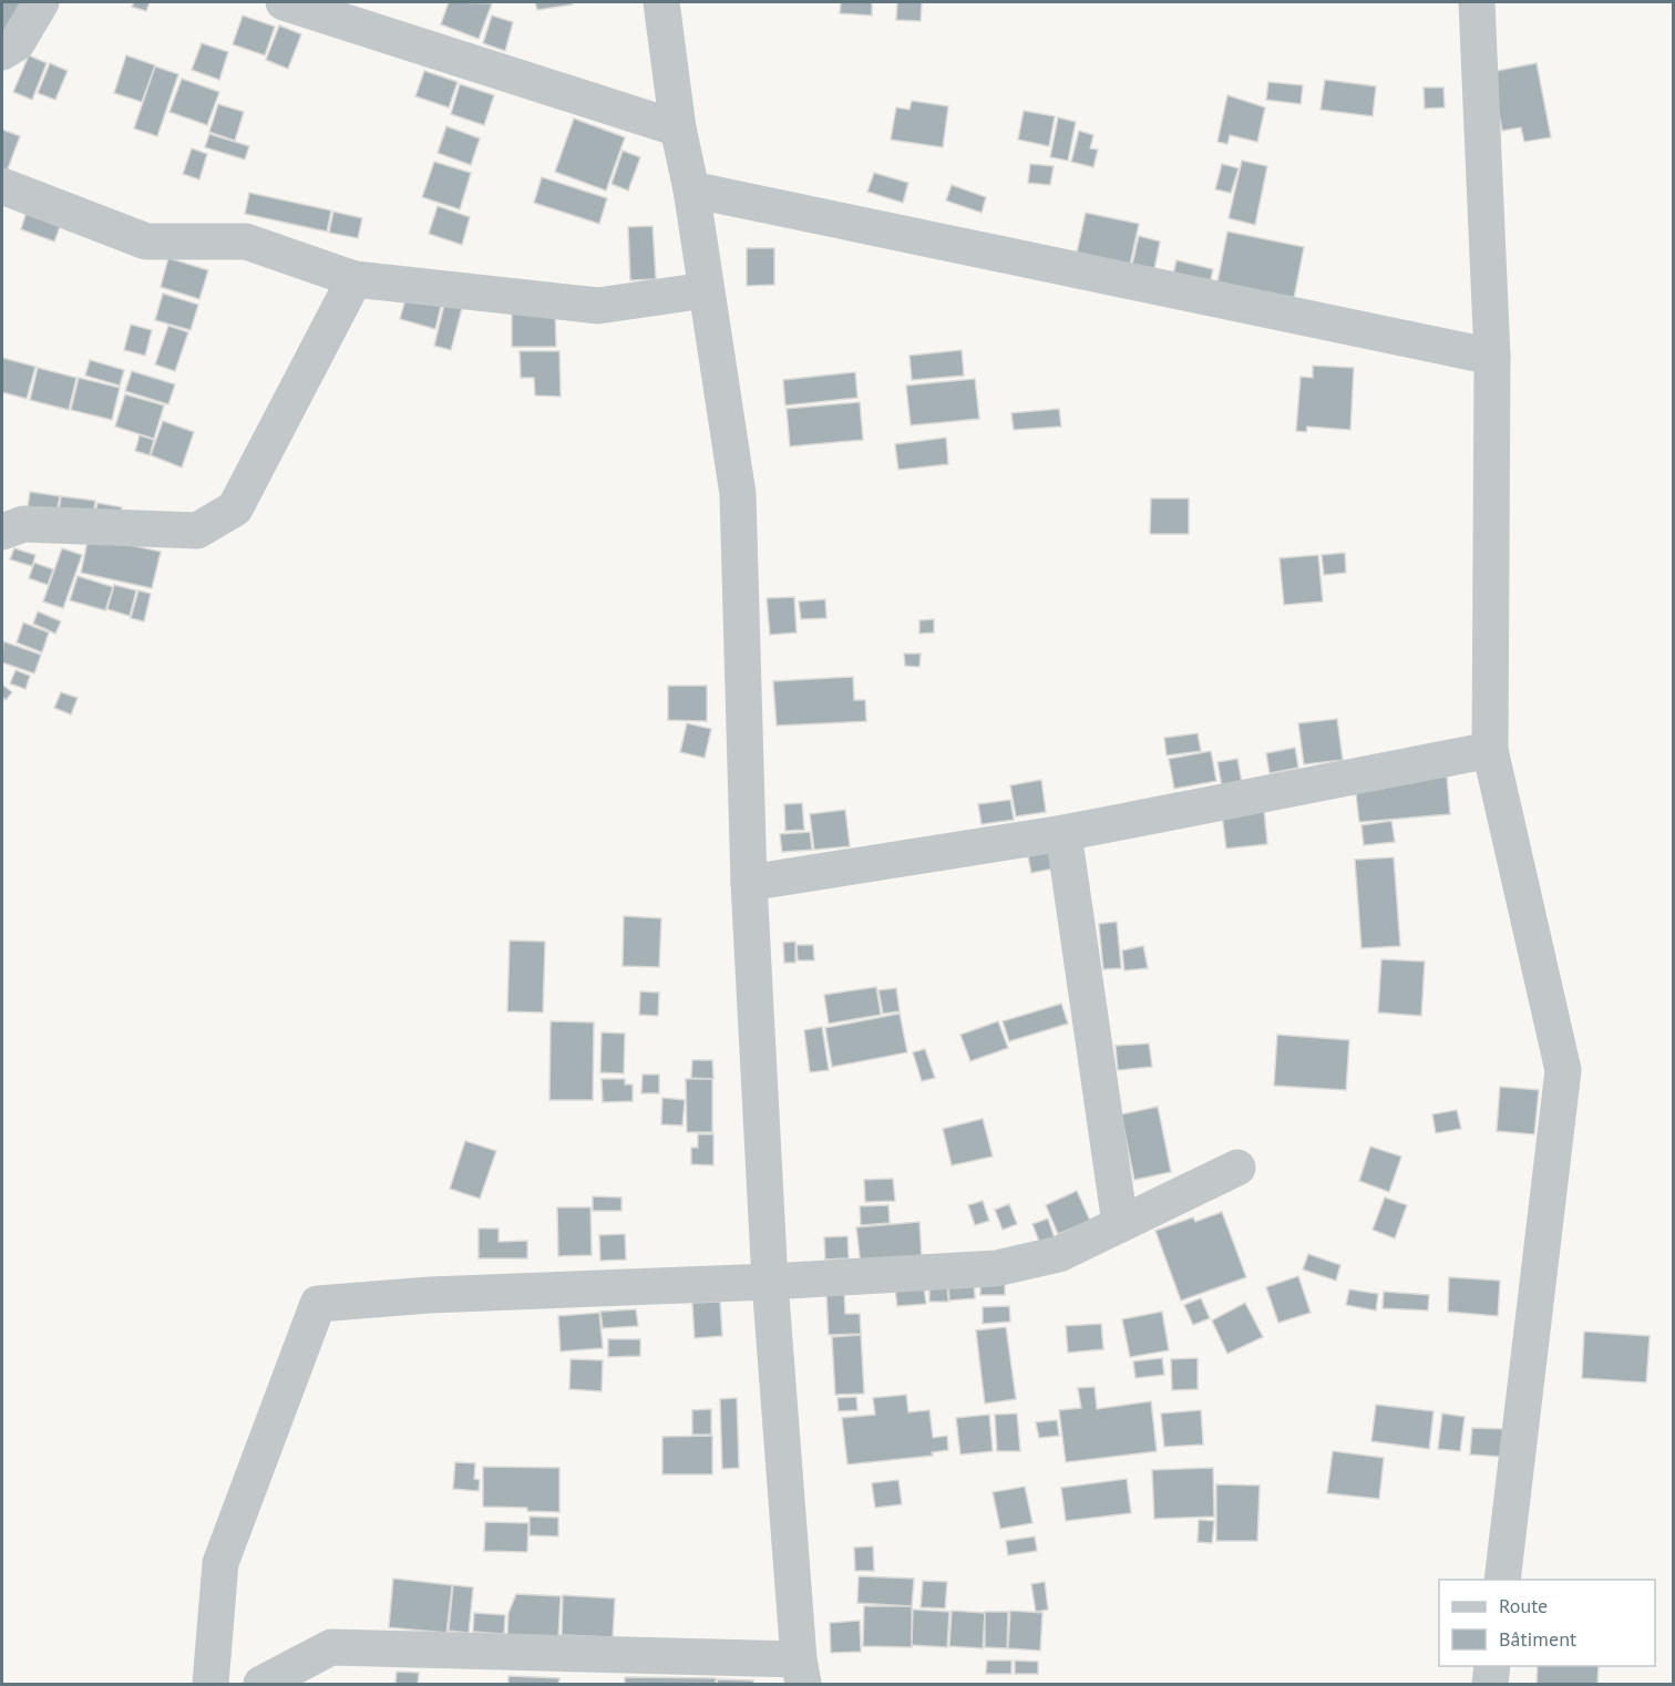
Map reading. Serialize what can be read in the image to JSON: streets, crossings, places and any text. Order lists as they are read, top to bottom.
{
  "legend": ["Route", "Bâtiment"]
}
